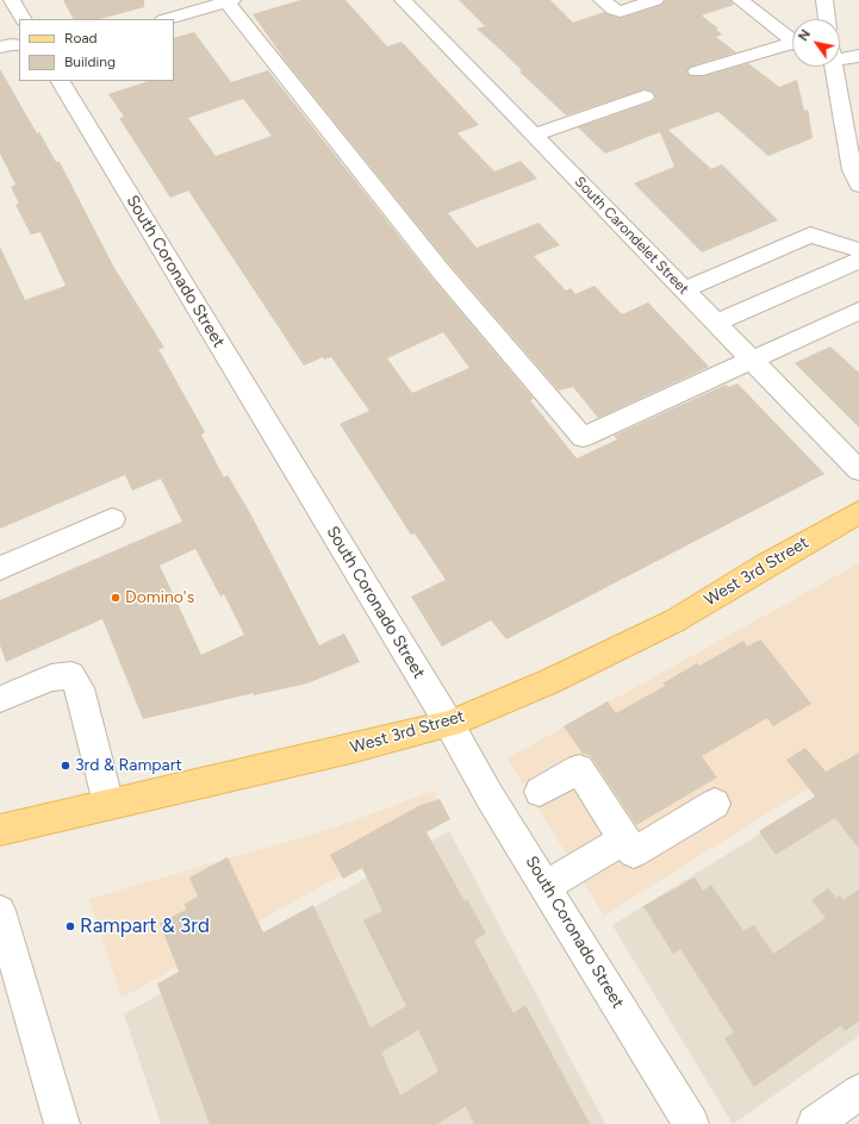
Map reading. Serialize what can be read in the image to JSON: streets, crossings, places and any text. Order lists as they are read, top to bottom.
{
  "streets": {
    "main road": ["West 3rd Street"],
    "street": ["South Carondelet Street", "South Coronado Street"]
  },
  "crossings": [
    ["South Coronado Street", "West 3rd Street"]
  ],
  "places": ["Domino's", "3rd & Rampart", "Rampart & 3rd"],
  "legend": ["Road", "Building"],
  "north": "top left"
}
